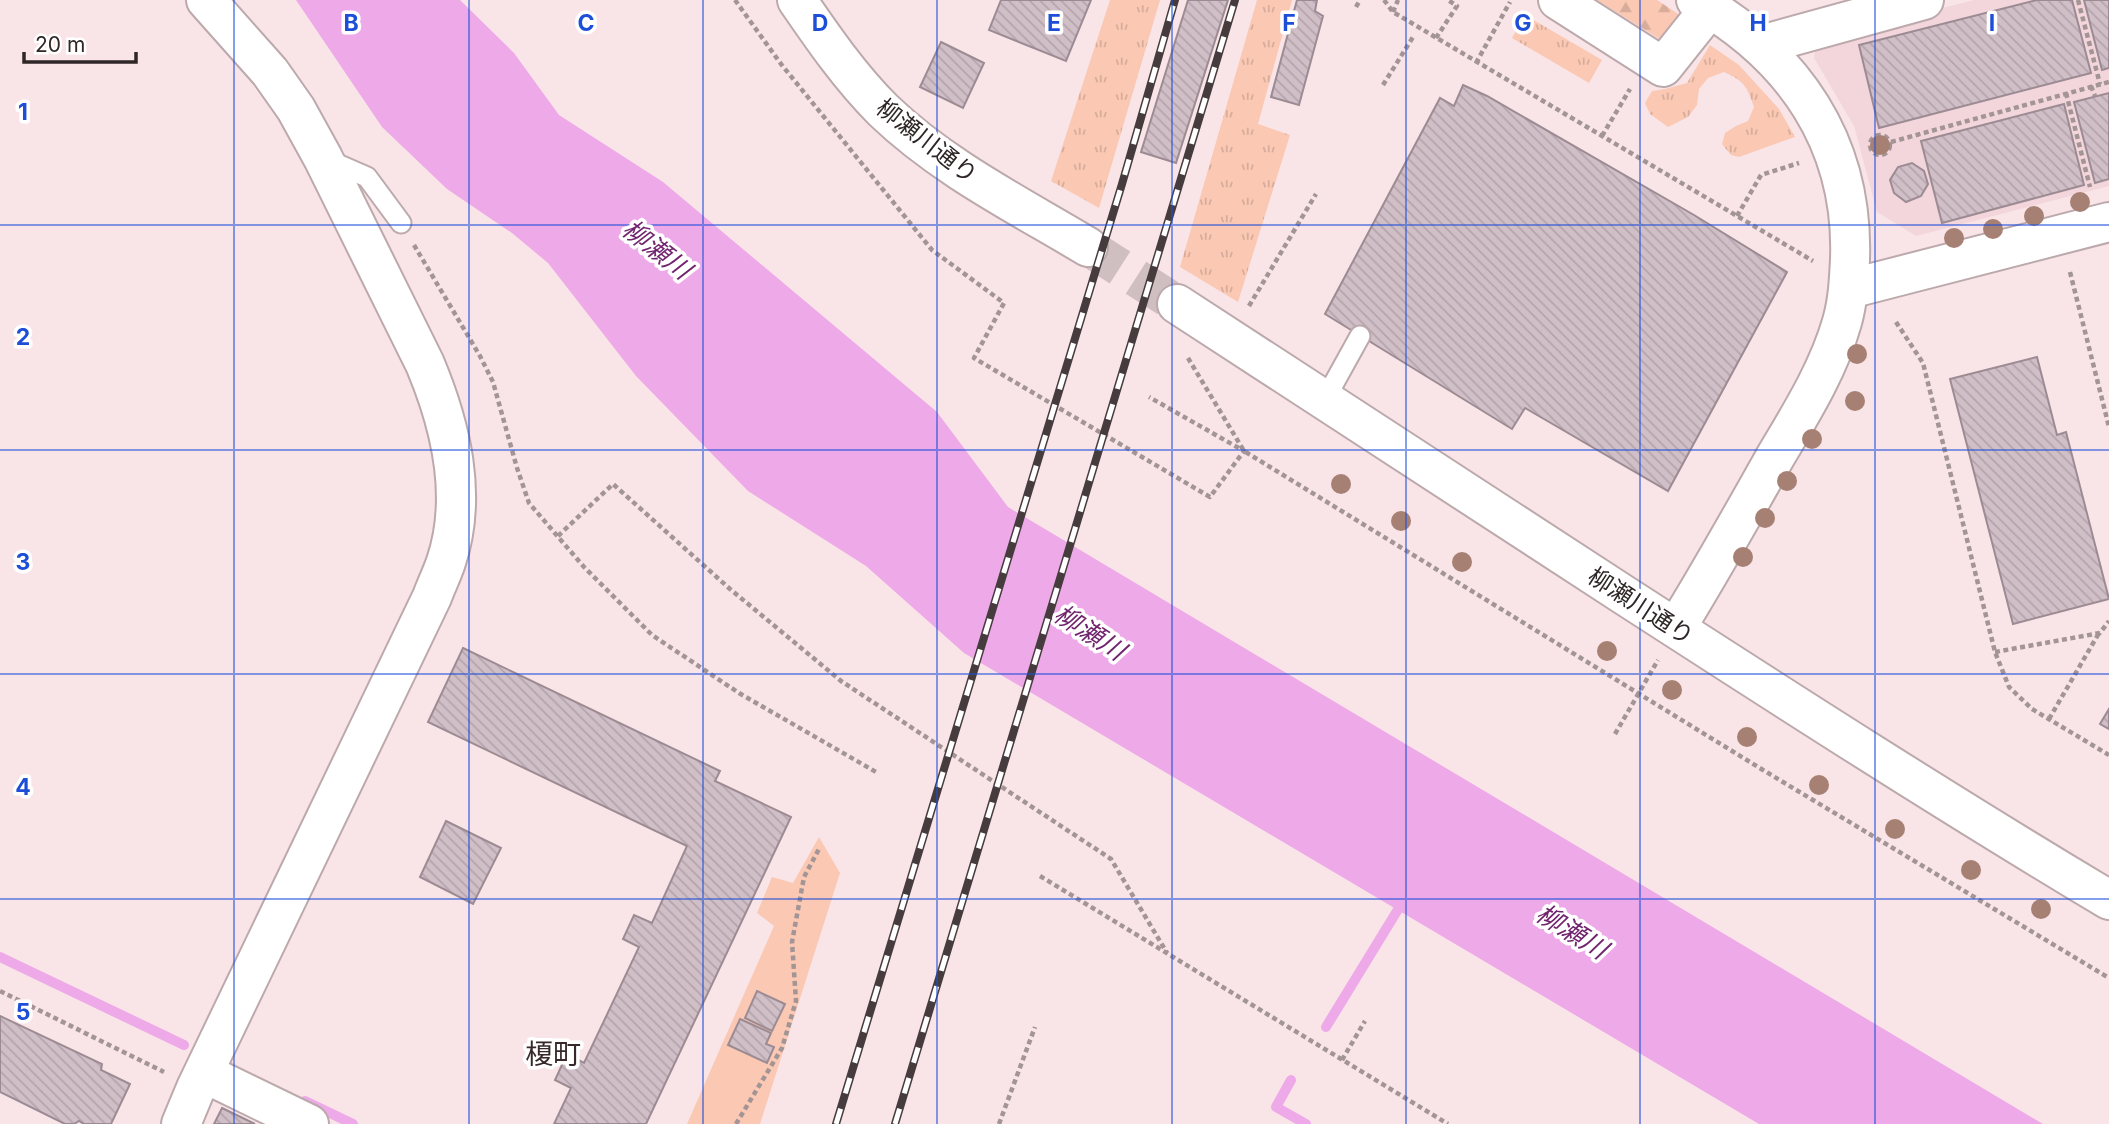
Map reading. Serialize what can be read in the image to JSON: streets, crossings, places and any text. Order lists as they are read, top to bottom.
{
  "streets": {
    "street": ["柳瀬川通り"]
  },
  "districts": ["榎町"],
  "water": ["柳瀬川"],
  "scale_bar": "20 m",
  "grid": {
    "columns": [
      "B",
      "C",
      "D",
      "E",
      "F",
      "G",
      "H",
      "I"
    ],
    "rows": [
      "1",
      "2",
      "3",
      "4",
      "5"
    ]
  }
}
